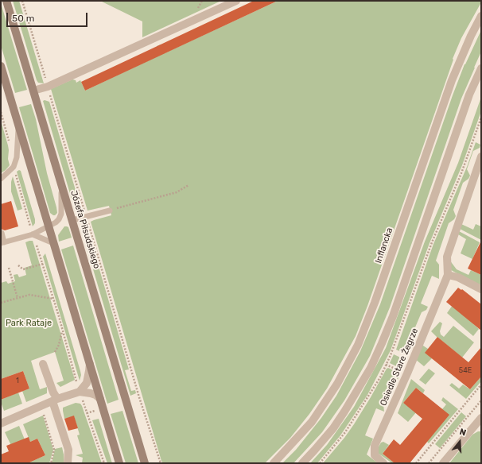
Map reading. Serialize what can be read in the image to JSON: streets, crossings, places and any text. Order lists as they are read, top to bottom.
{
  "streets": {
    "street": ["Józefa Piłsudskiego", "Inflancka", "Osiedle Stare Żegrze"]
  },
  "parks": ["Park Rataje"],
  "house_numbers": ["54E", "1"],
  "scale_bar": "50 m",
  "north": "top"
}
